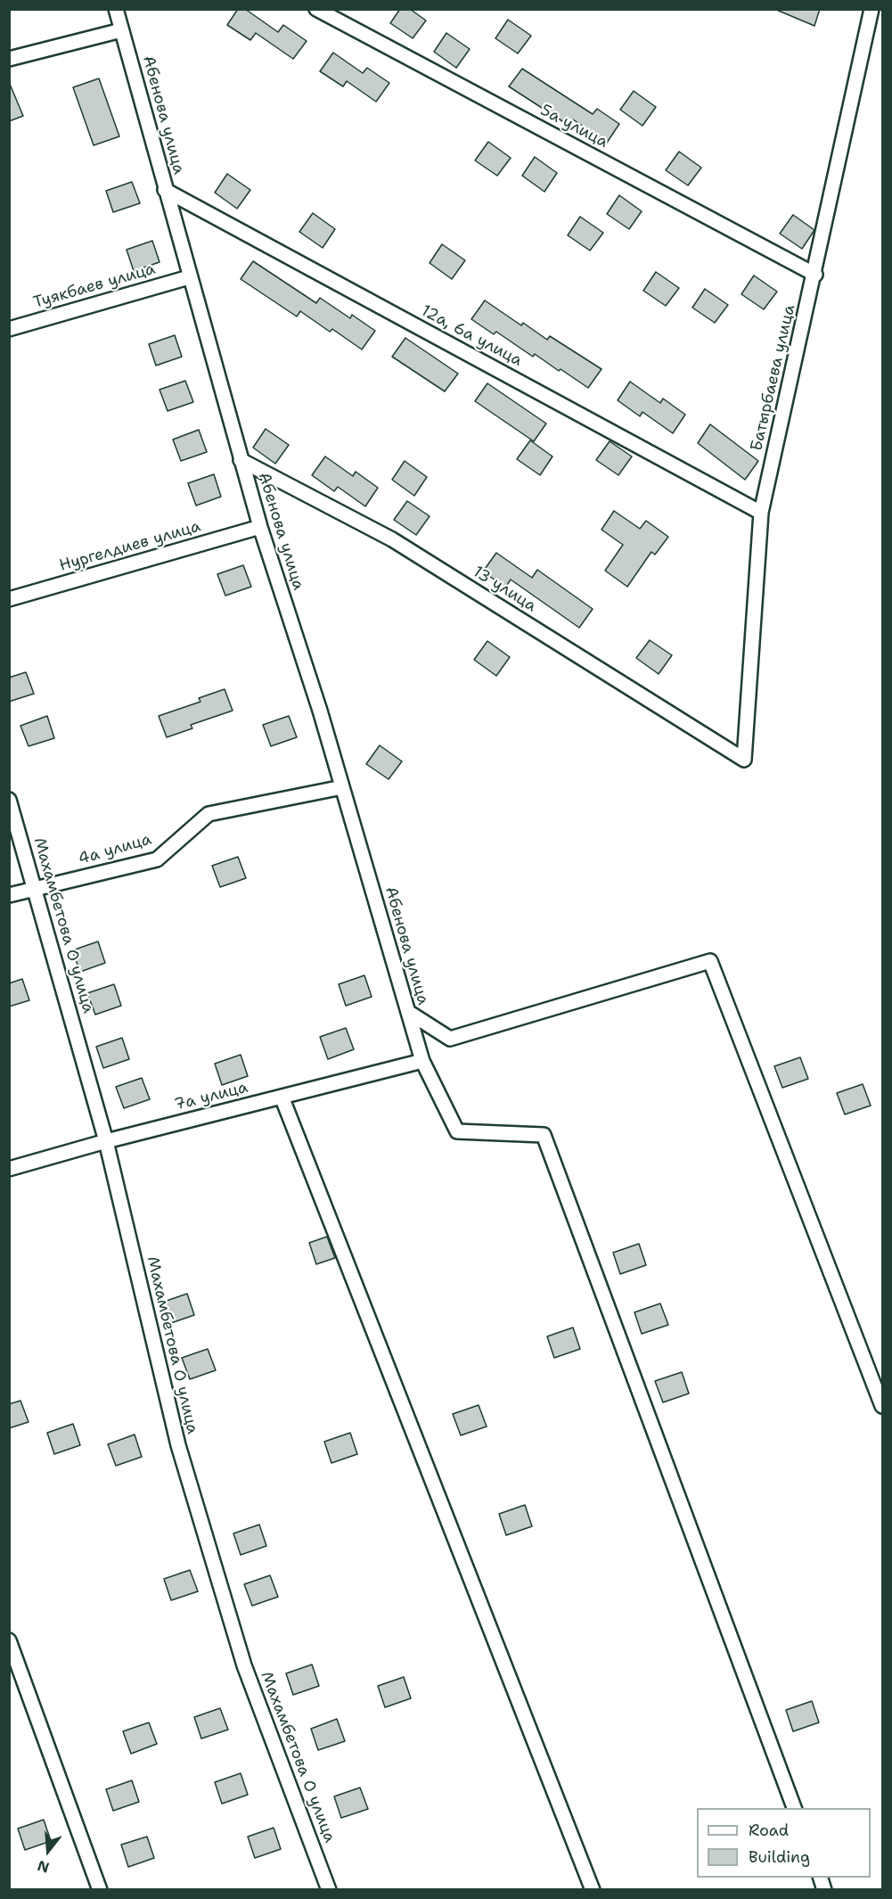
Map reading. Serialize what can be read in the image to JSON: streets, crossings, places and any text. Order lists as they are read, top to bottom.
{
  "streets": {
    "street": [
      "Абенова улица",
      "5а улица",
      "Туякбаев улица",
      "12а, 6а улица",
      "Батырбаева улица",
      "Нургелдиев улица",
      "13 улица",
      "4а улица",
      "Махамбетова О улица",
      "7а улица"
    ]
  },
  "crossings": [
    ["Абенова улица", "Туякбаев улица"],
    ["Абенова улица", "12а, 6а улица"],
    ["Абенова улица", "Нургелдиев улица"],
    ["Абенова улица", "13 улица"],
    ["Абенова улица", "4а улица"],
    ["Абенова улица", "7а улица"],
    ["5а улица", "Батырбаева улица"],
    ["12а, 6а улица", "Батырбаева улица"],
    ["Батырбаева улица", "13 улица"],
    ["4а улица", "Махамбетова О улица"],
    ["Махамбетова О улица", "7а улица"]
  ],
  "legend": ["Road", "Building"],
  "north": "bottom"
}
